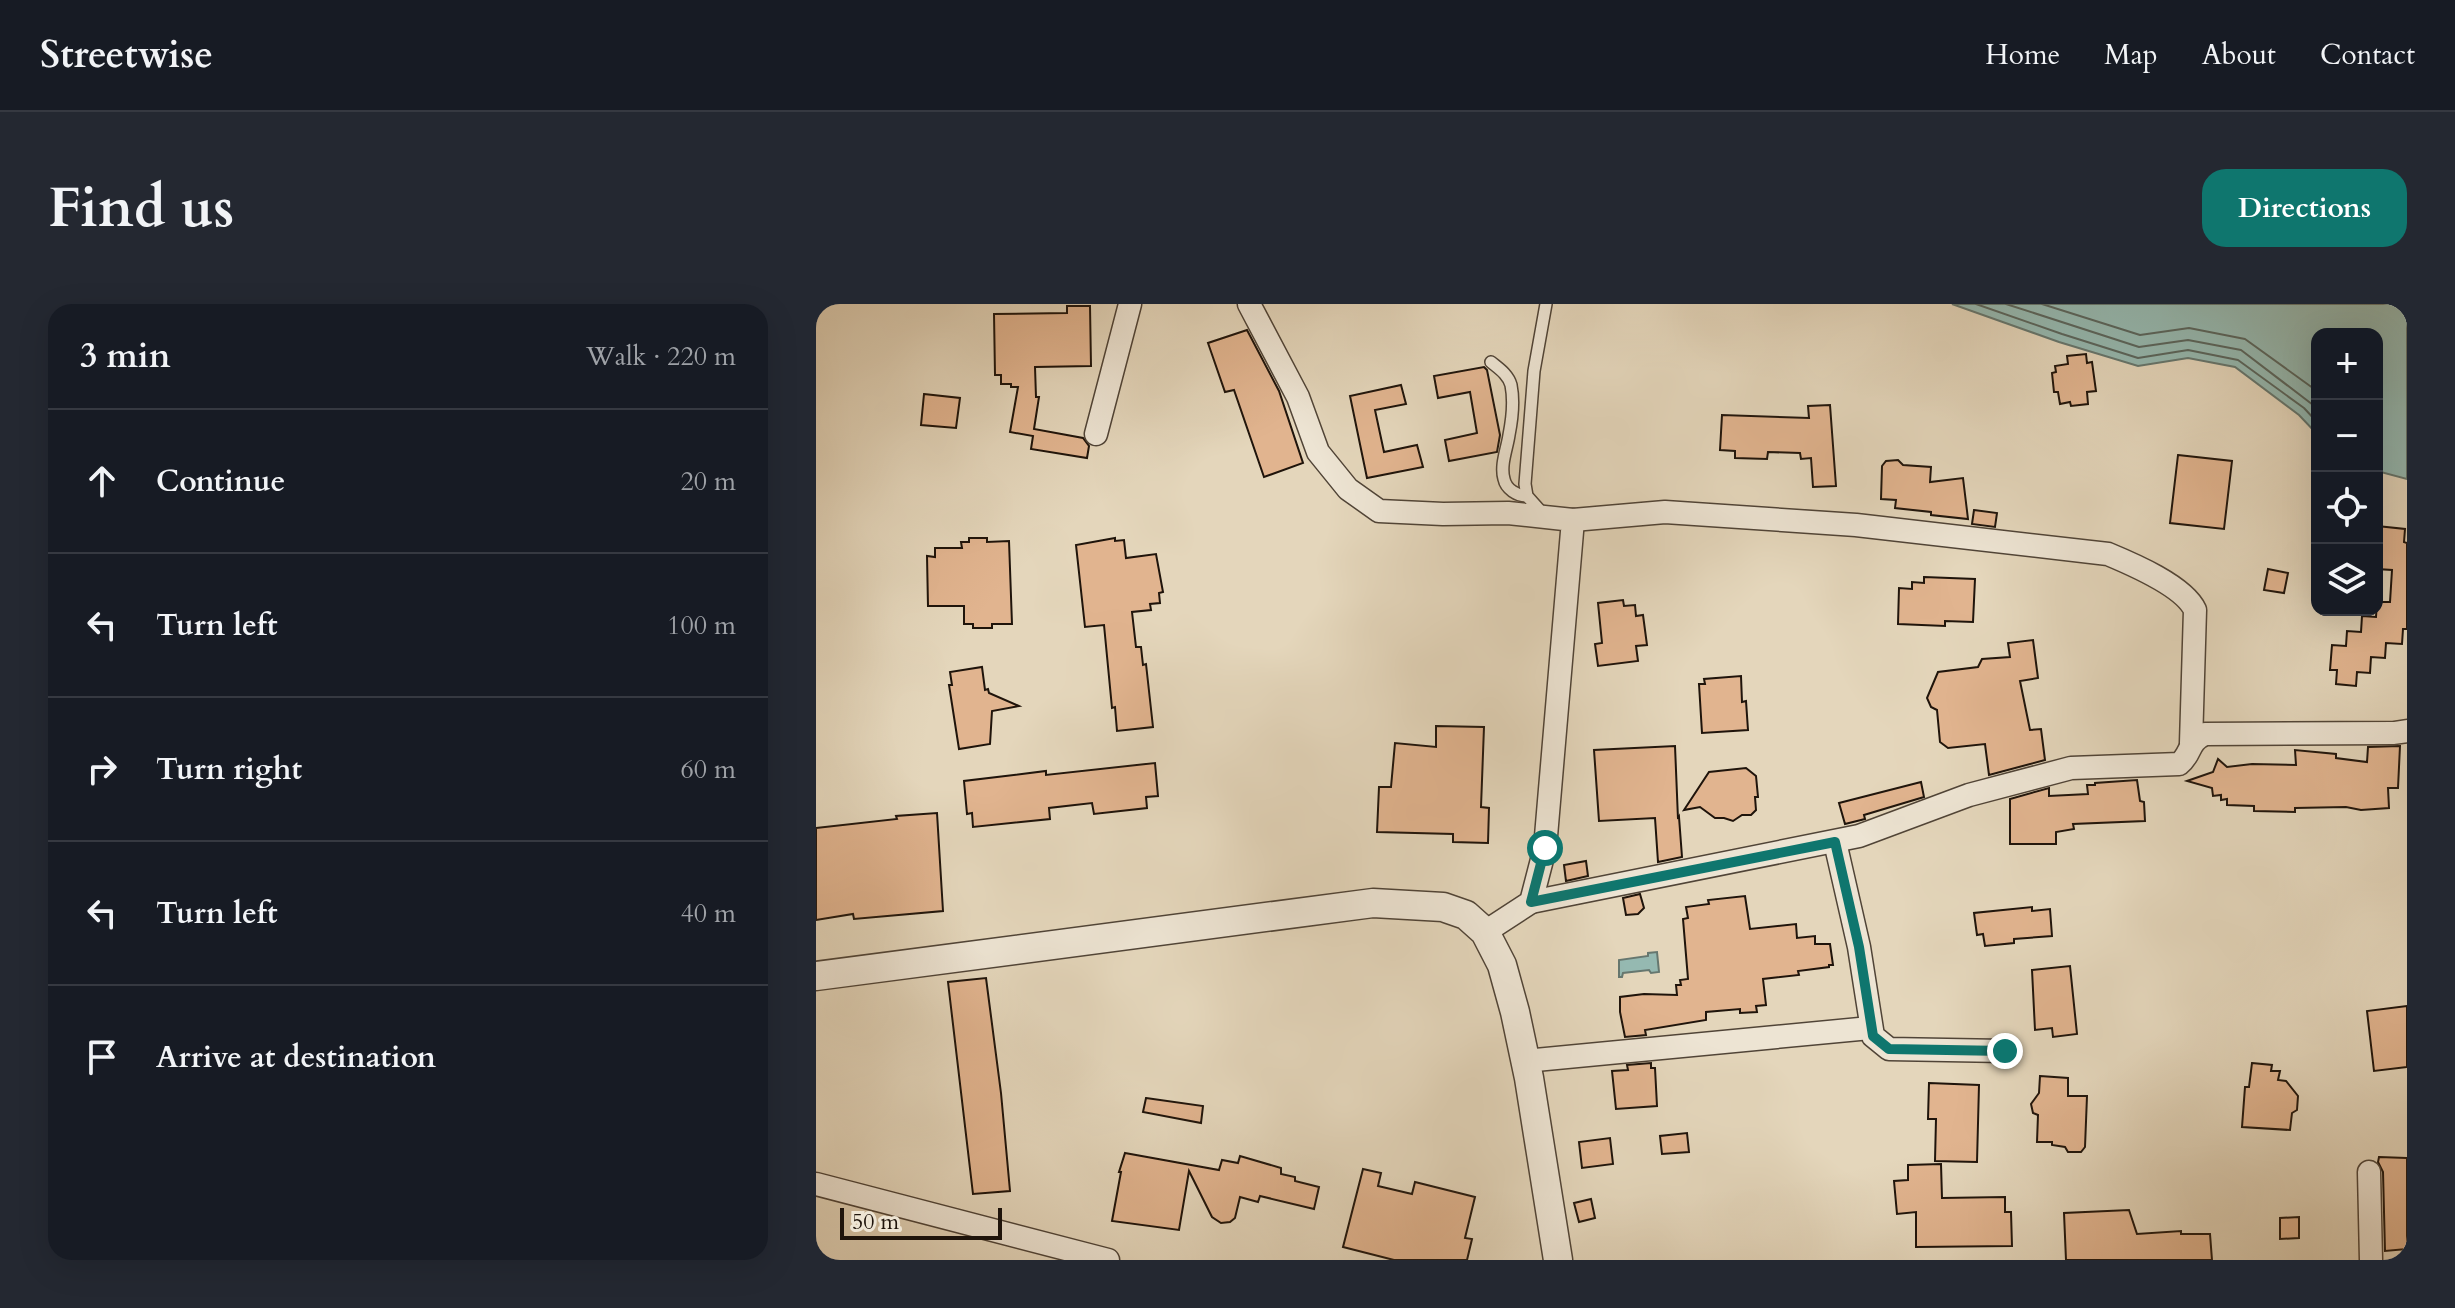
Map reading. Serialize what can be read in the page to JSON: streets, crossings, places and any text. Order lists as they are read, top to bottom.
{
  "scale_bar": "50 m",
  "page": {
    "header": "Streetwise",
    "nav": [
      "Home",
      "Map",
      "About",
      "Contact"
    ],
    "buttons": "Directions",
    "title": "Find us",
    "heading": ["3 min", "Walk · 220 m"],
    "map_buttons": ["+", "−"],
    "list": [
      ["Continue", "20 m"],
      ["Turn left", "100 m"],
      ["Turn right", "60 m"],
      ["Turn left", "40 m"],
      "Arrive at destination"
    ],
    "scale": "50 m"
  }
}
